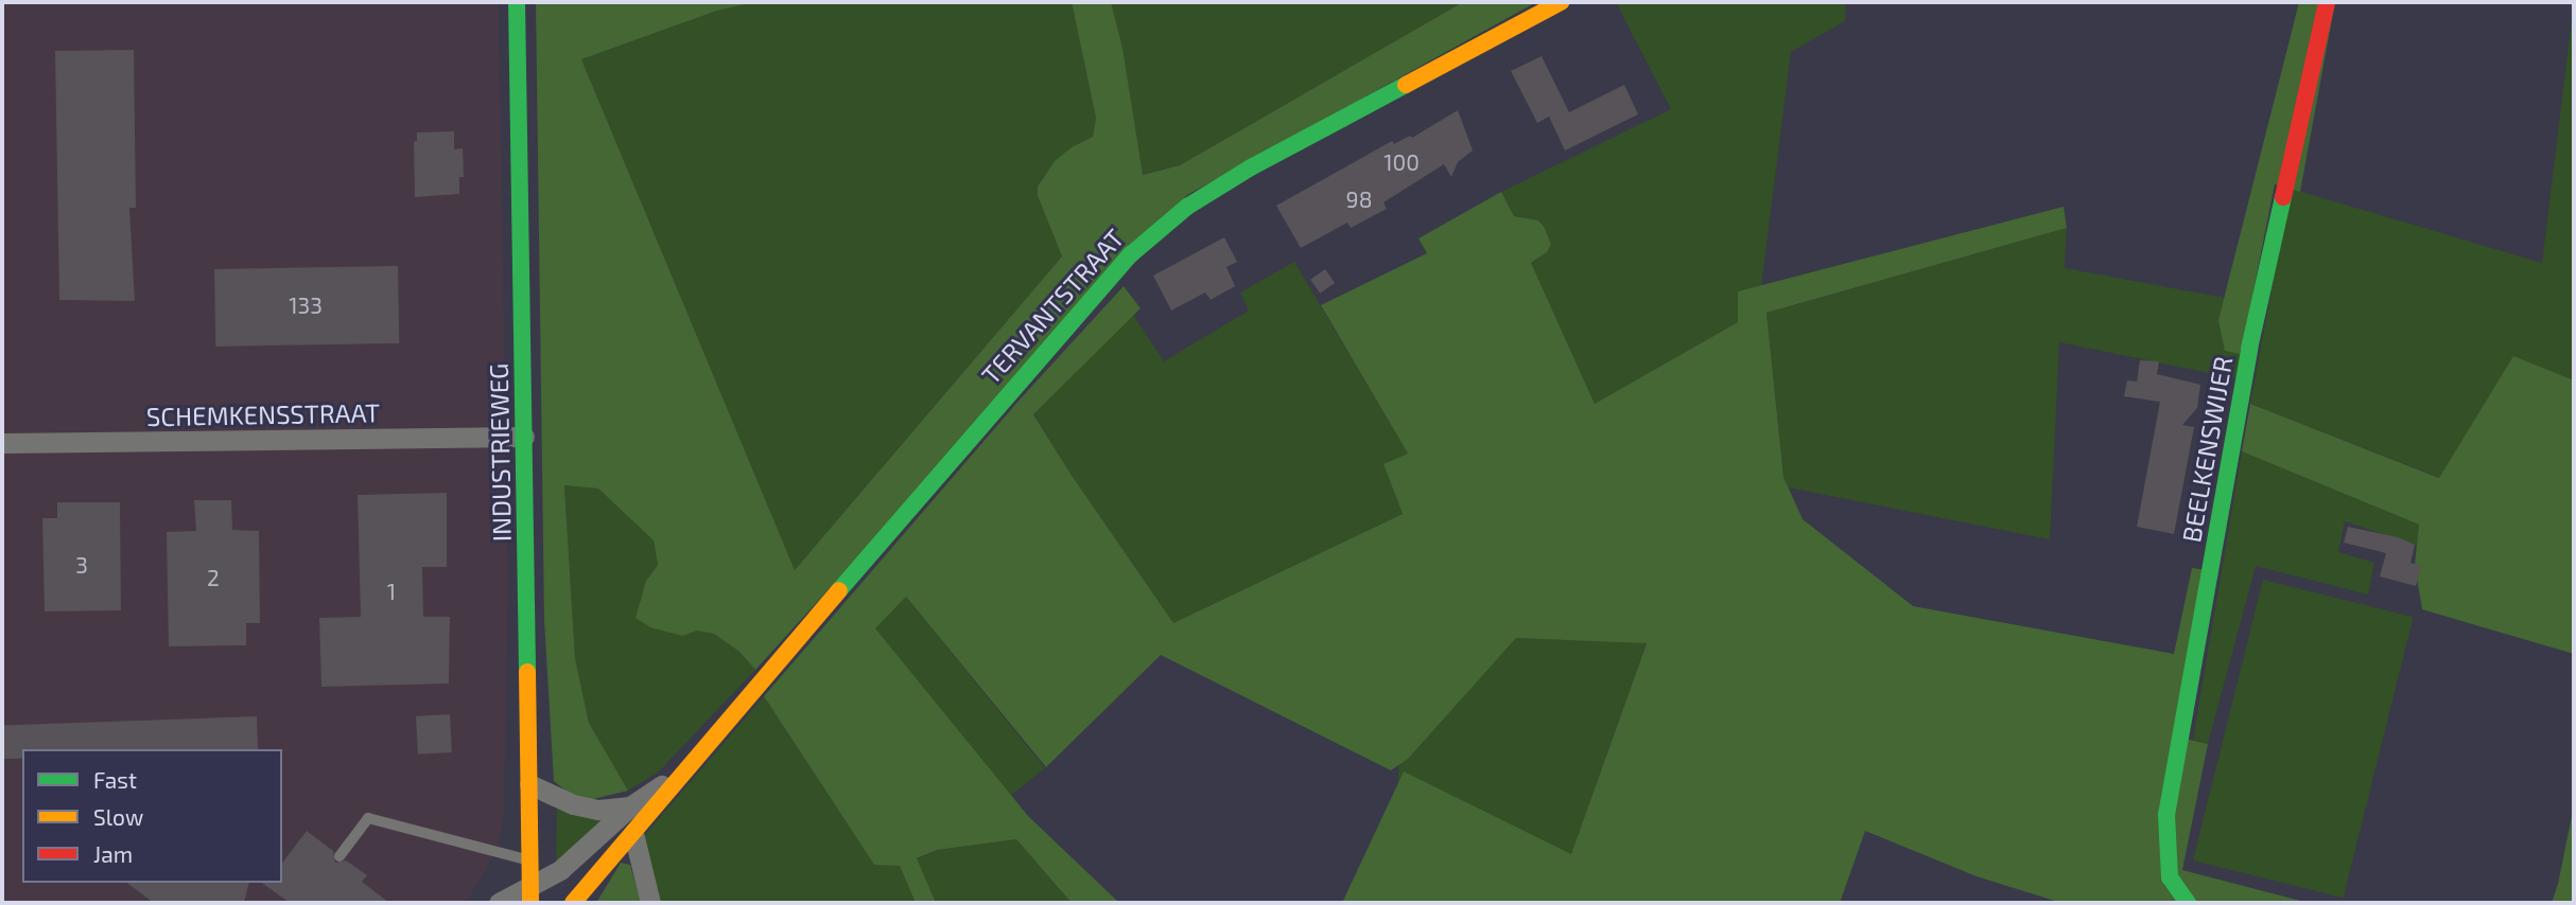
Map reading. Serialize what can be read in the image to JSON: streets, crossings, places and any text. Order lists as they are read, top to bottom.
{
  "streets": {
    "street": [
      "TERVANTSTRAAT",
      "SCHEMKENSSTRAAT",
      "BEELKENSWIJER",
      "INDUSTRIEWEG"
    ]
  },
  "crossings": [
    ["TERVANTSTRAAT", "INDUSTRIEWEG"],
    ["SCHEMKENSSTRAAT", "INDUSTRIEWEG"]
  ],
  "house_numbers": [
    "100",
    "98",
    "133",
    "3",
    "2",
    "1"
  ],
  "legend": ["Fast", "Slow", "Jam"]
}
